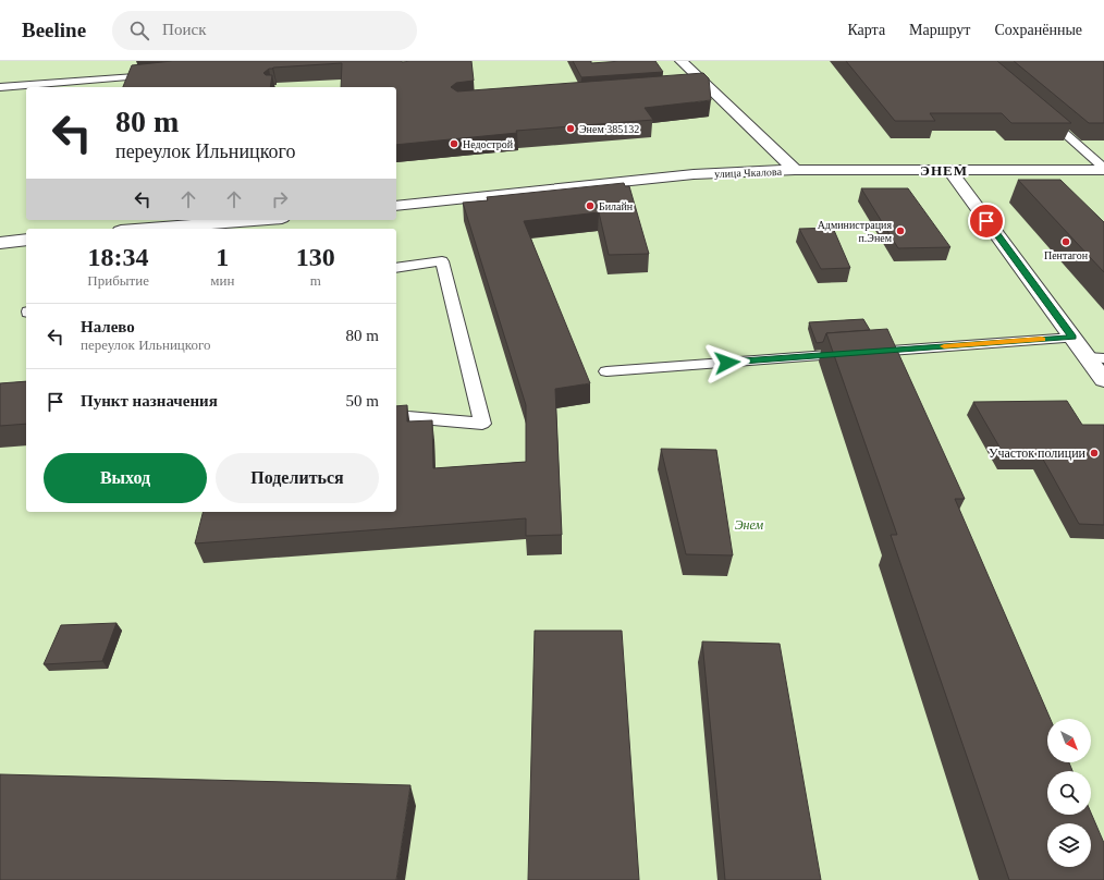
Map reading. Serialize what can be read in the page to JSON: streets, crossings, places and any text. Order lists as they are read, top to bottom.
{
  "streets": {
    "street": ["улица Чкалова"]
  },
  "districts": ["ЭНЕМ"],
  "parks": ["Энем"],
  "places": [
    "Энем 385132",
    "Недострой",
    "Билайн",
    "Администрация п.Энем",
    "Пентагон",
    "Участок полиции"
  ],
  "north": "bottom right",
  "page": {
    "header": "Beeline",
    "search": "Поиск",
    "nav": ["Карта", "Маршрут", "Сохранённые"],
    "turn": ["80 m", "переулок Ильницкого"],
    "eta": [
      "18:34",
      "Прибытие",
      "1",
      "мин",
      "130",
      "m"
    ],
    "list": [
      {
        "name": "Налево",
        "note": "переулок Ильницкого",
        "value": "80 m"
      },
      {
        "name": "Пункт назначения",
        "value": "50 m"
      }
    ],
    "buttons": ["Выход", "Поделиться"]
  }
}
